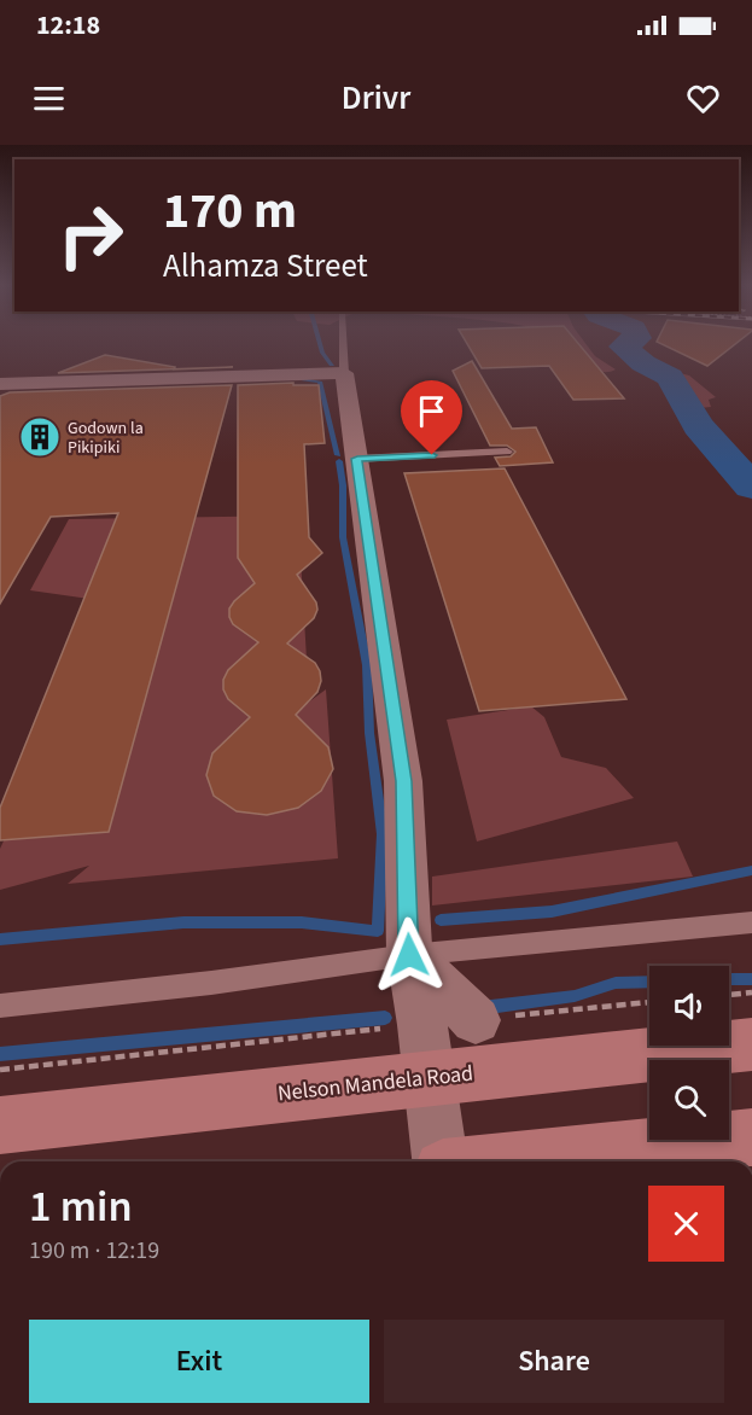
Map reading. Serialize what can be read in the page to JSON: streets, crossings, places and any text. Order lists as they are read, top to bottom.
{
  "streets": {
    "main road": ["Nelson Mandela Road"]
  },
  "places": {
    "building": ["Godown la Pikipiki"]
  },
  "page": {
    "status": "12:18",
    "header": "Drivr",
    "turn": ["170 m", "Alhamza Street"],
    "heading": ["1 min", "190 m · 12:19"],
    "buttons": ["Exit", "Share"]
  }
}
